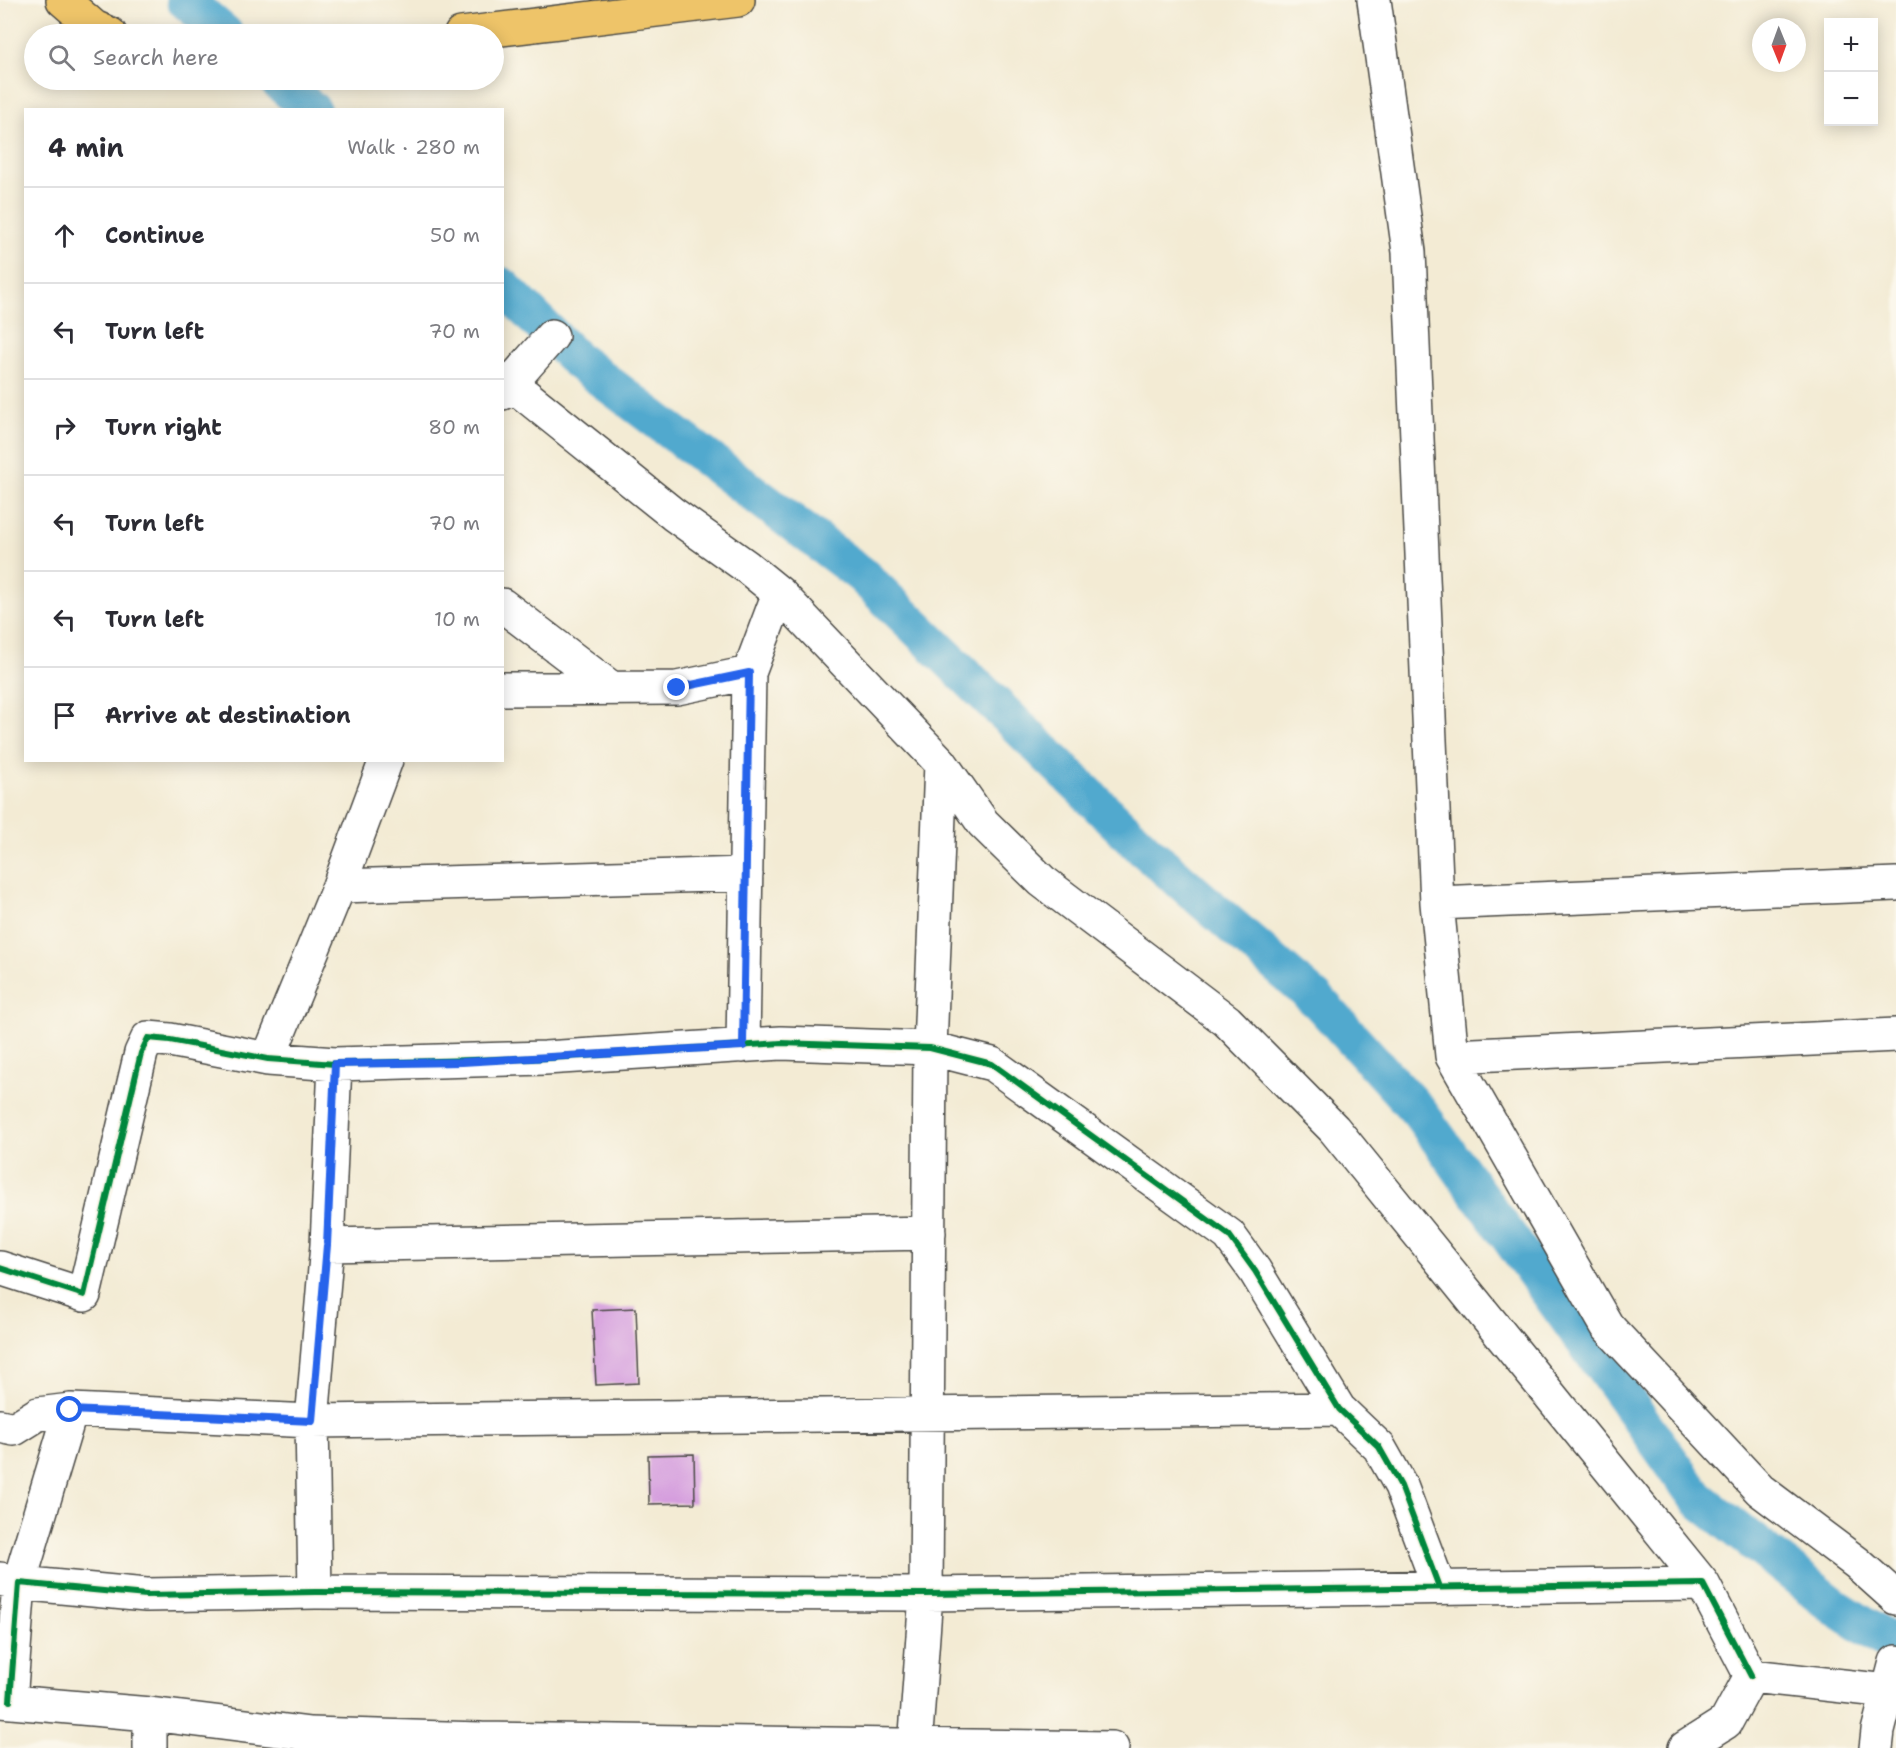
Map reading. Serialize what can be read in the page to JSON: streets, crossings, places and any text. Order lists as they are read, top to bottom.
{
  "north": "bottom",
  "page": {
    "map_buttons": ["+", "−"],
    "search": "Search here",
    "heading": ["4 min", "Walk · 280 m"],
    "list": [
      ["Continue", "50 m"],
      ["Turn left", "70 m"],
      ["Turn right", "80 m"],
      ["Turn left", "70 m"],
      ["Turn left", "10 m"],
      "Arrive at destination"
    ]
  }
}
